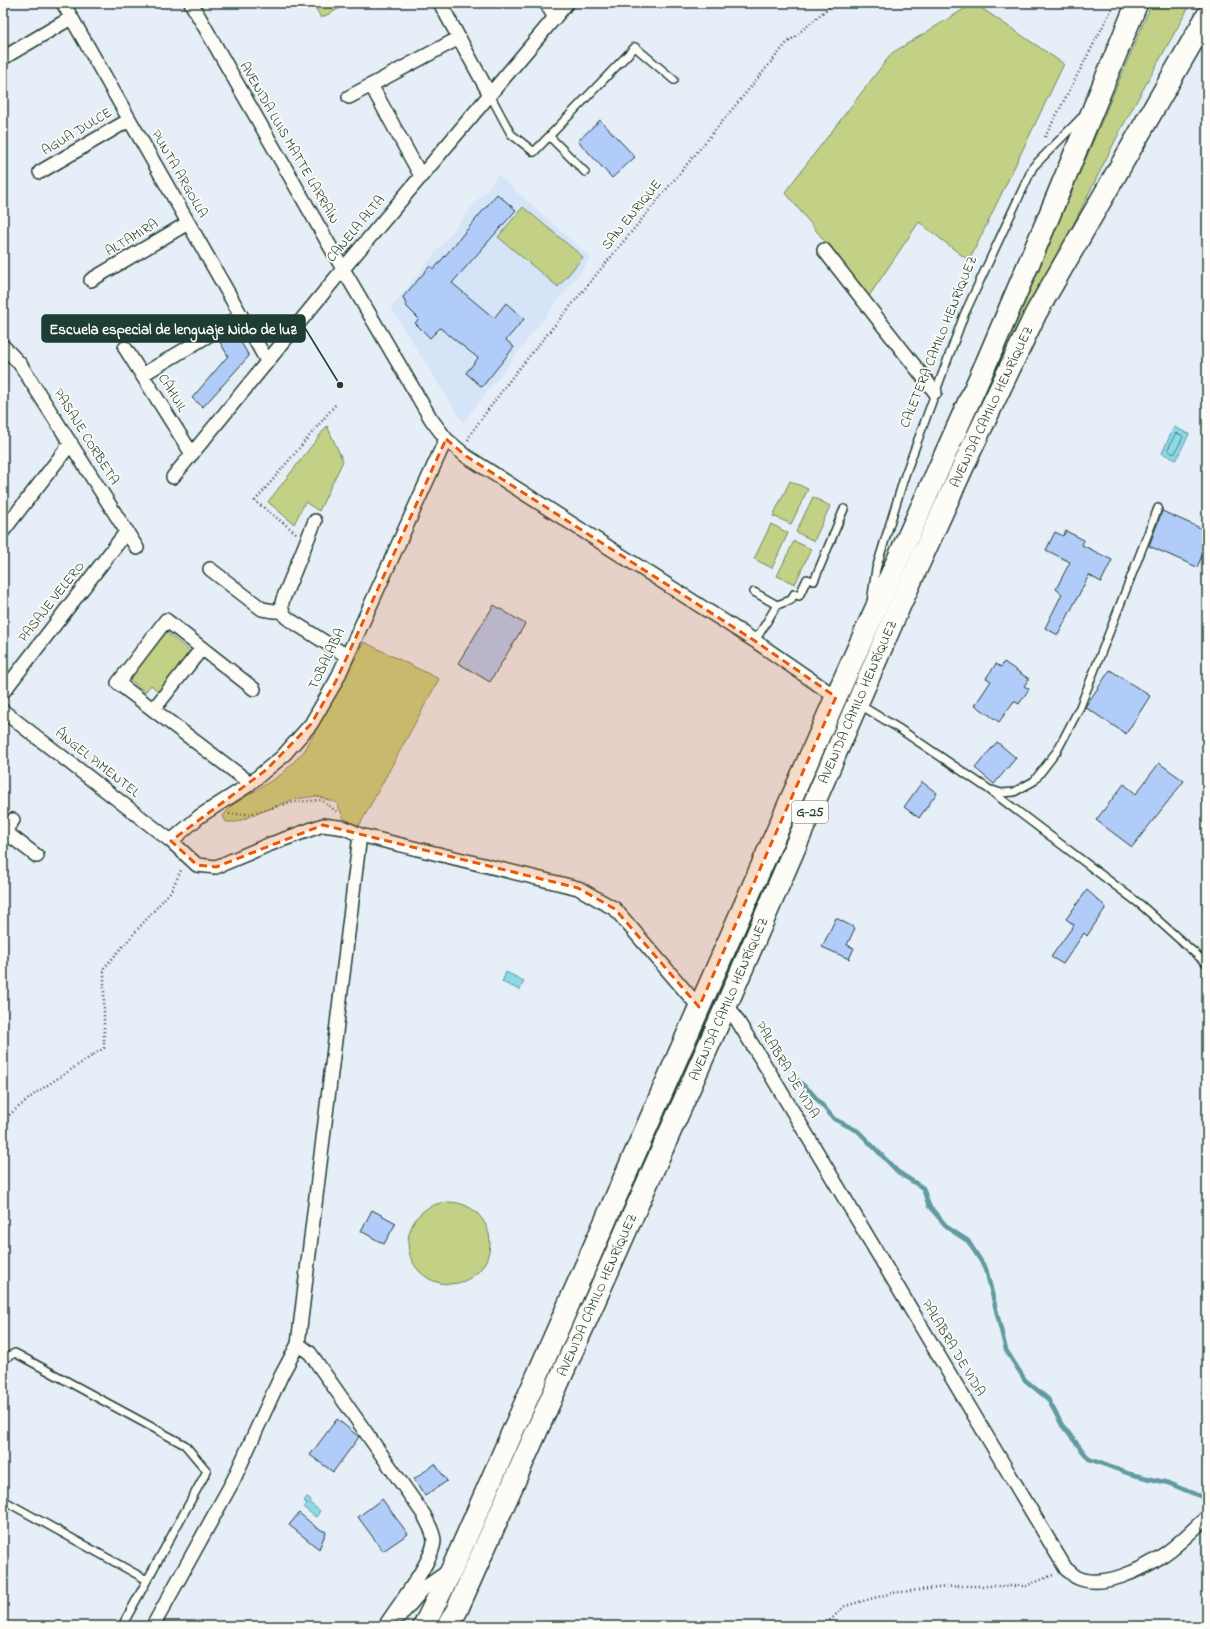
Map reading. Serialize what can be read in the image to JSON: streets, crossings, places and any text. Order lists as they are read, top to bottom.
{
  "streets": {
    "main road": ["AVENIDA CAMILO HENRÍQUEZ", "G-25"],
    "street": [
      "AGUA DULCE",
      "AVENIDA LUIS MATTE LARRAÍN",
      "PUNTA ARGOLLA",
      "CANELA ALTA",
      "ALTAMIRA",
      "CÁHUIL",
      "PASAJE CORBETA",
      "PASAJE VELERO",
      "TOBALABA",
      "ÁNGEL PIMENTEL",
      "PALABRA DE VIDA"
    ],
    "lane": ["CALETERA CAMILO HENRÍQUEZ"],
    "path": ["SAN ENRIQUE"]
  },
  "crossings": [
    ["AGUA DULCE", "PUNTA ARGOLLA"],
    ["AVENIDA LUIS MATTE LARRAÍN", "SAN ENRIQUE"],
    ["AVENIDA LUIS MATTE LARRAÍN", "CANELA ALTA"],
    ["AVENIDA LUIS MATTE LARRAÍN", "AVENIDA CAMILO HENRÍQUEZ"],
    ["AVENIDA LUIS MATTE LARRAÍN", "TOBALABA"],
    ["PUNTA ARGOLLA", "CANELA ALTA"],
    ["PUNTA ARGOLLA", "ALTAMIRA"],
    ["CANELA ALTA", "CÁHUIL"],
    ["CALETERA CAMILO HENRÍQUEZ", "AVENIDA CAMILO HENRÍQUEZ"],
    ["AVENIDA CAMILO HENRÍQUEZ", "ÁNGEL PIMENTEL"],
    ["AVENIDA CAMILO HENRÍQUEZ", "PALABRA DE VIDA"],
    ["PASAJE CORBETA", "PASAJE VELERO"],
    ["TOBALABA", "ÁNGEL PIMENTEL"]
  ],
  "places": ["Escuela especial de lenguaje Nido de luz"]
}
